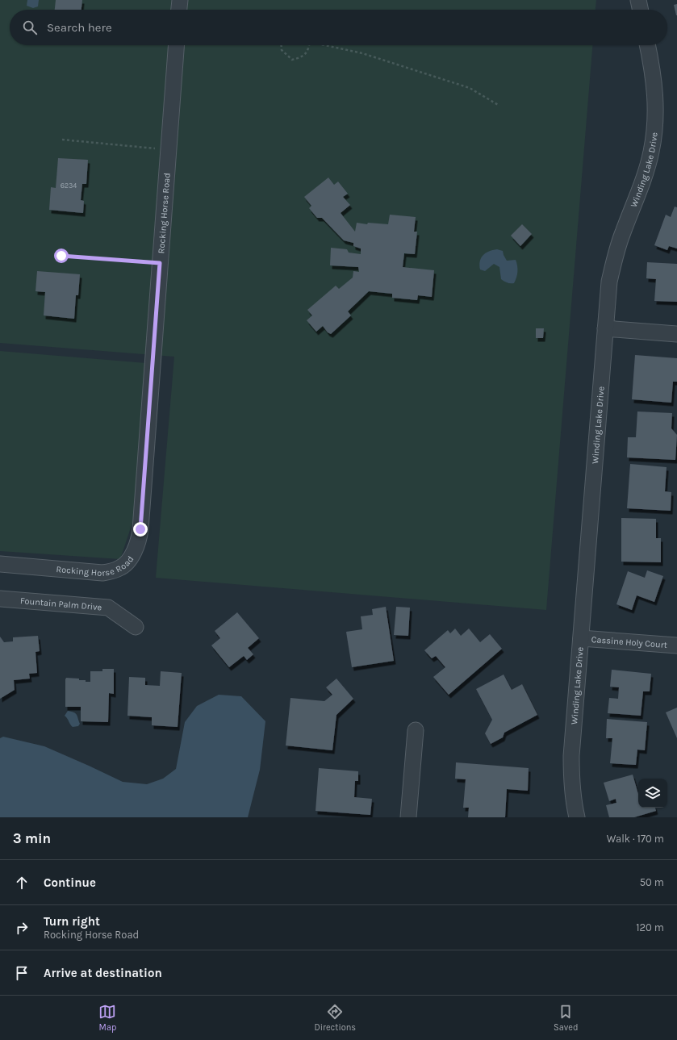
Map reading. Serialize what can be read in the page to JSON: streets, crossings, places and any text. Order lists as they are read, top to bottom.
{
  "streets": {
    "street": [
      "Winding Lake Drive",
      "Rocking Horse Road",
      "Fountain Palm Drive",
      "Cassine Holy Court"
    ]
  },
  "crossings": [
    ["Winding Lake Drive", "Cassine Holy Court"]
  ],
  "house_numbers": ["6234"],
  "page": {
    "search": "Search here",
    "heading": ["3 min", "Walk · 170 m"],
    "list": [
      ["Continue", "50 m"],
      ["Turn right", "Rocking Horse Road", "120 m"],
      "Arrive at destination"
    ],
    "nav": ["Map", "Directions", "Saved"]
  }
}
